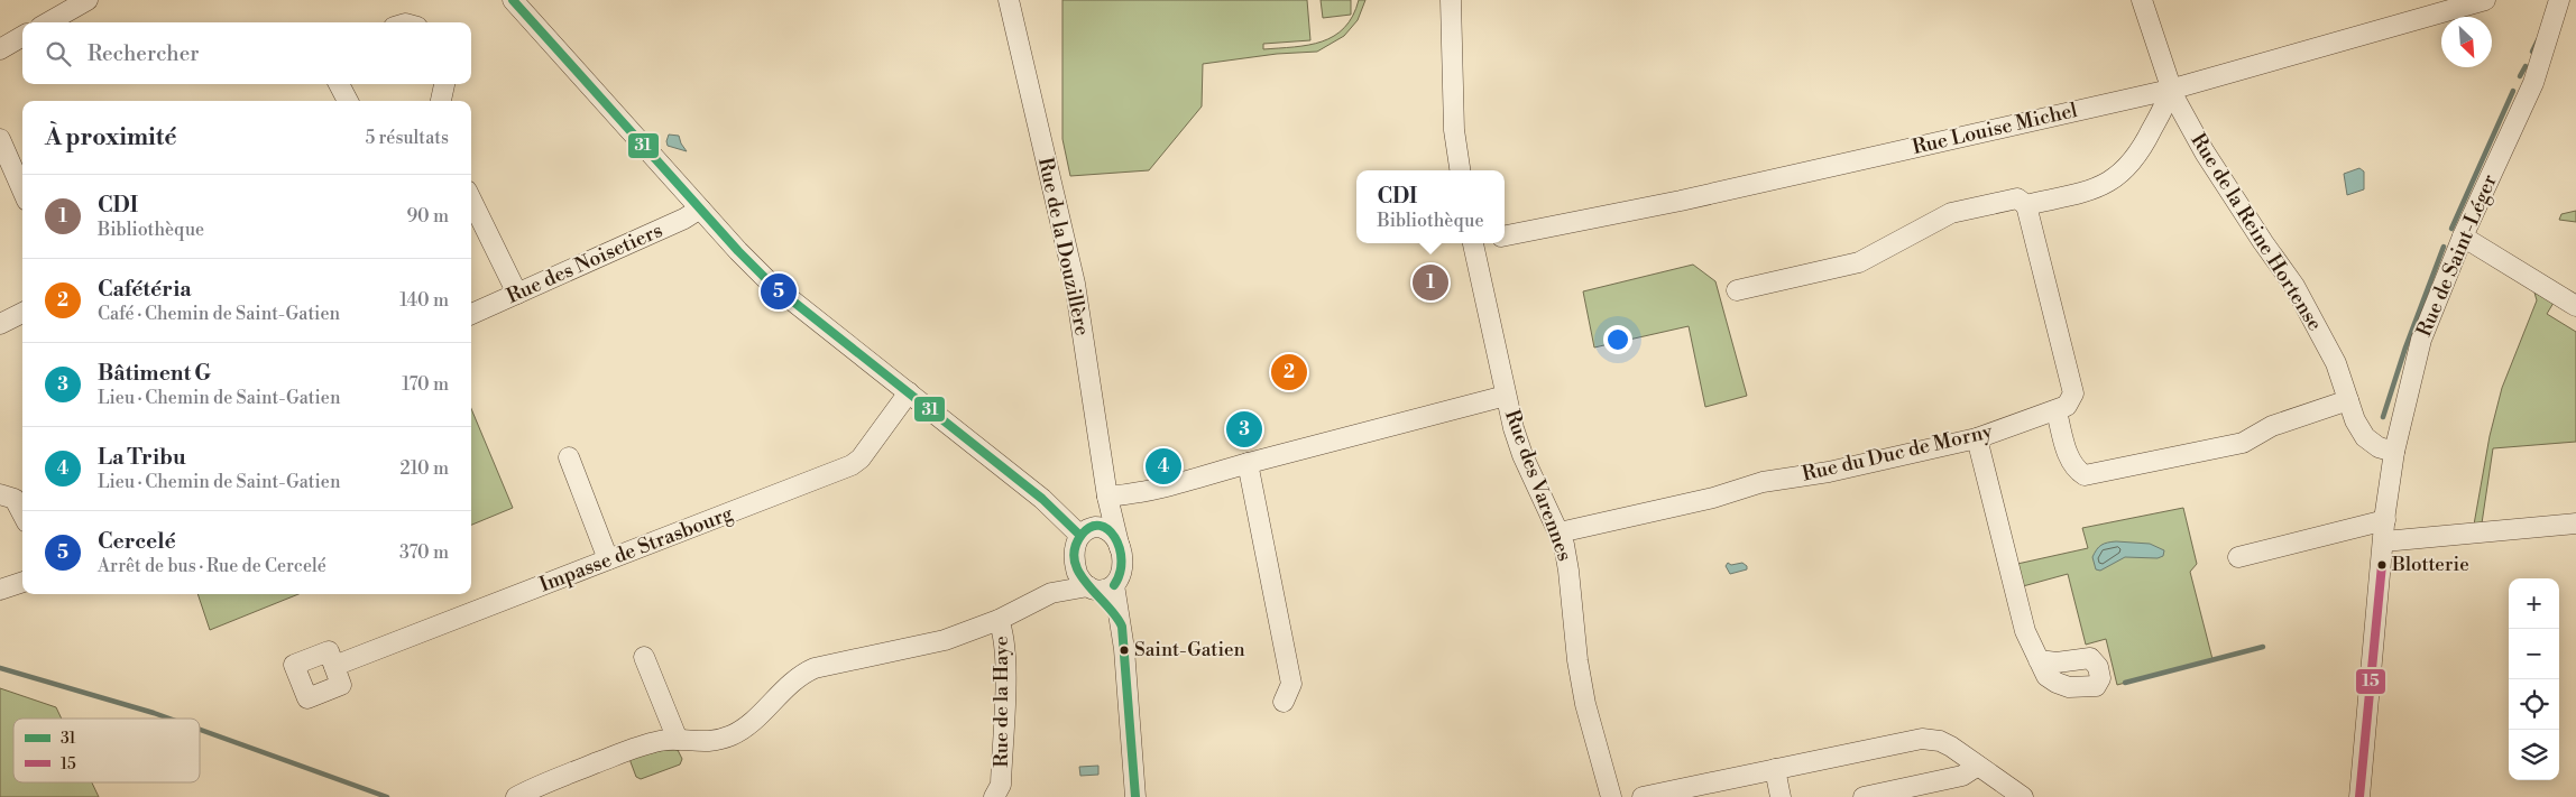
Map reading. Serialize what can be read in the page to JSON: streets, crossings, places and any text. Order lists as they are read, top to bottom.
{
  "streets": {
    "street": [
      "Rue Louise Michel",
      "Rue de la Reine Hortense",
      "Rue de la Douzillère",
      "Rue de Saint-Léger",
      "Rue des Noisetiers",
      "Rue du Duc de Morny",
      "Rue des Varennes",
      "Impasse de Strasbourg",
      "Rue de la Haye"
    ]
  },
  "crossings": [
    ["Rue Louise Michel", "Rue de la Reine Hortense"],
    ["Rue de la Reine Hortense", "Rue de Saint-Léger"],
    ["Rue du Duc de Morny", "Rue des Varennes"]
  ],
  "places": ["Blotterie", "Saint-Gatien"],
  "lines": ["transit line 31", "transit line 15"],
  "legend": ["31", "15"],
  "north": "bottom right",
  "page": {
    "search": "Rechercher",
    "heading": ["À proximité", "5 résultats"],
    "popup": ["CDI", "Bibliothèque"],
    "list": [
      {
        "mark": "1",
        "name": "CDI",
        "note": "Bibliothèque",
        "value": "90 m"
      },
      {
        "mark": "2",
        "name": "Cafétéria",
        "note": "Café · Chemin de Saint-Gatien",
        "value": "140 m"
      },
      {
        "mark": "3",
        "name": "Bâtiment G",
        "note": "Lieu · Chemin de Saint-Gatien",
        "value": "170 m"
      },
      {
        "mark": "4",
        "name": "La Tribu",
        "note": "Lieu · Chemin de Saint-Gatien",
        "value": "210 m"
      },
      {
        "mark": "5",
        "name": "Cercelé",
        "note": "Arrêt de bus · Rue de Cercelé",
        "value": "370 m"
      }
    ],
    "pins": [
      "1",
      "5",
      "2",
      "3",
      "4"
    ],
    "map_buttons": ["+", "−"]
  }
}
